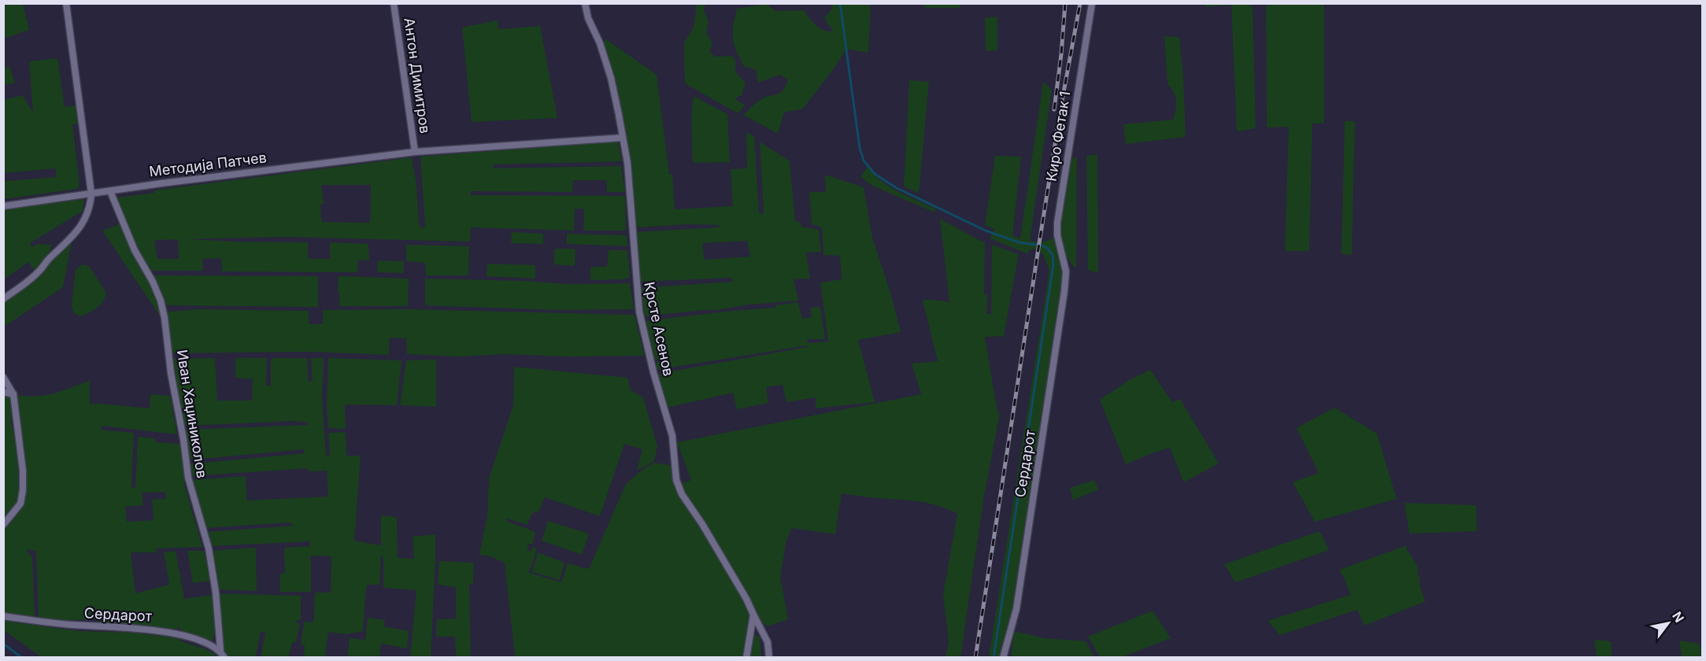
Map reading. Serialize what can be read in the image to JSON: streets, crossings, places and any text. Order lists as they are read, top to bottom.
{
  "streets": {
    "street": [
      "Антон Димитров",
      "Киро Фетак 1",
      "Методија Патчев",
      "Крсте Асенов",
      "Иван Хаџиниколов",
      "Сердарот"
    ]
  },
  "crossings": [
    ["Антон Димитров", "Методија Патчев"],
    ["Киро Фетак 1", "Сердарот"],
    ["Методија Патчев", "Крсте Асенов"],
    ["Методија Патчев", "Иван Хаџиниколов"],
    ["Иван Хаџиниколов", "Сердарот"]
  ],
  "north": "top right"
}
